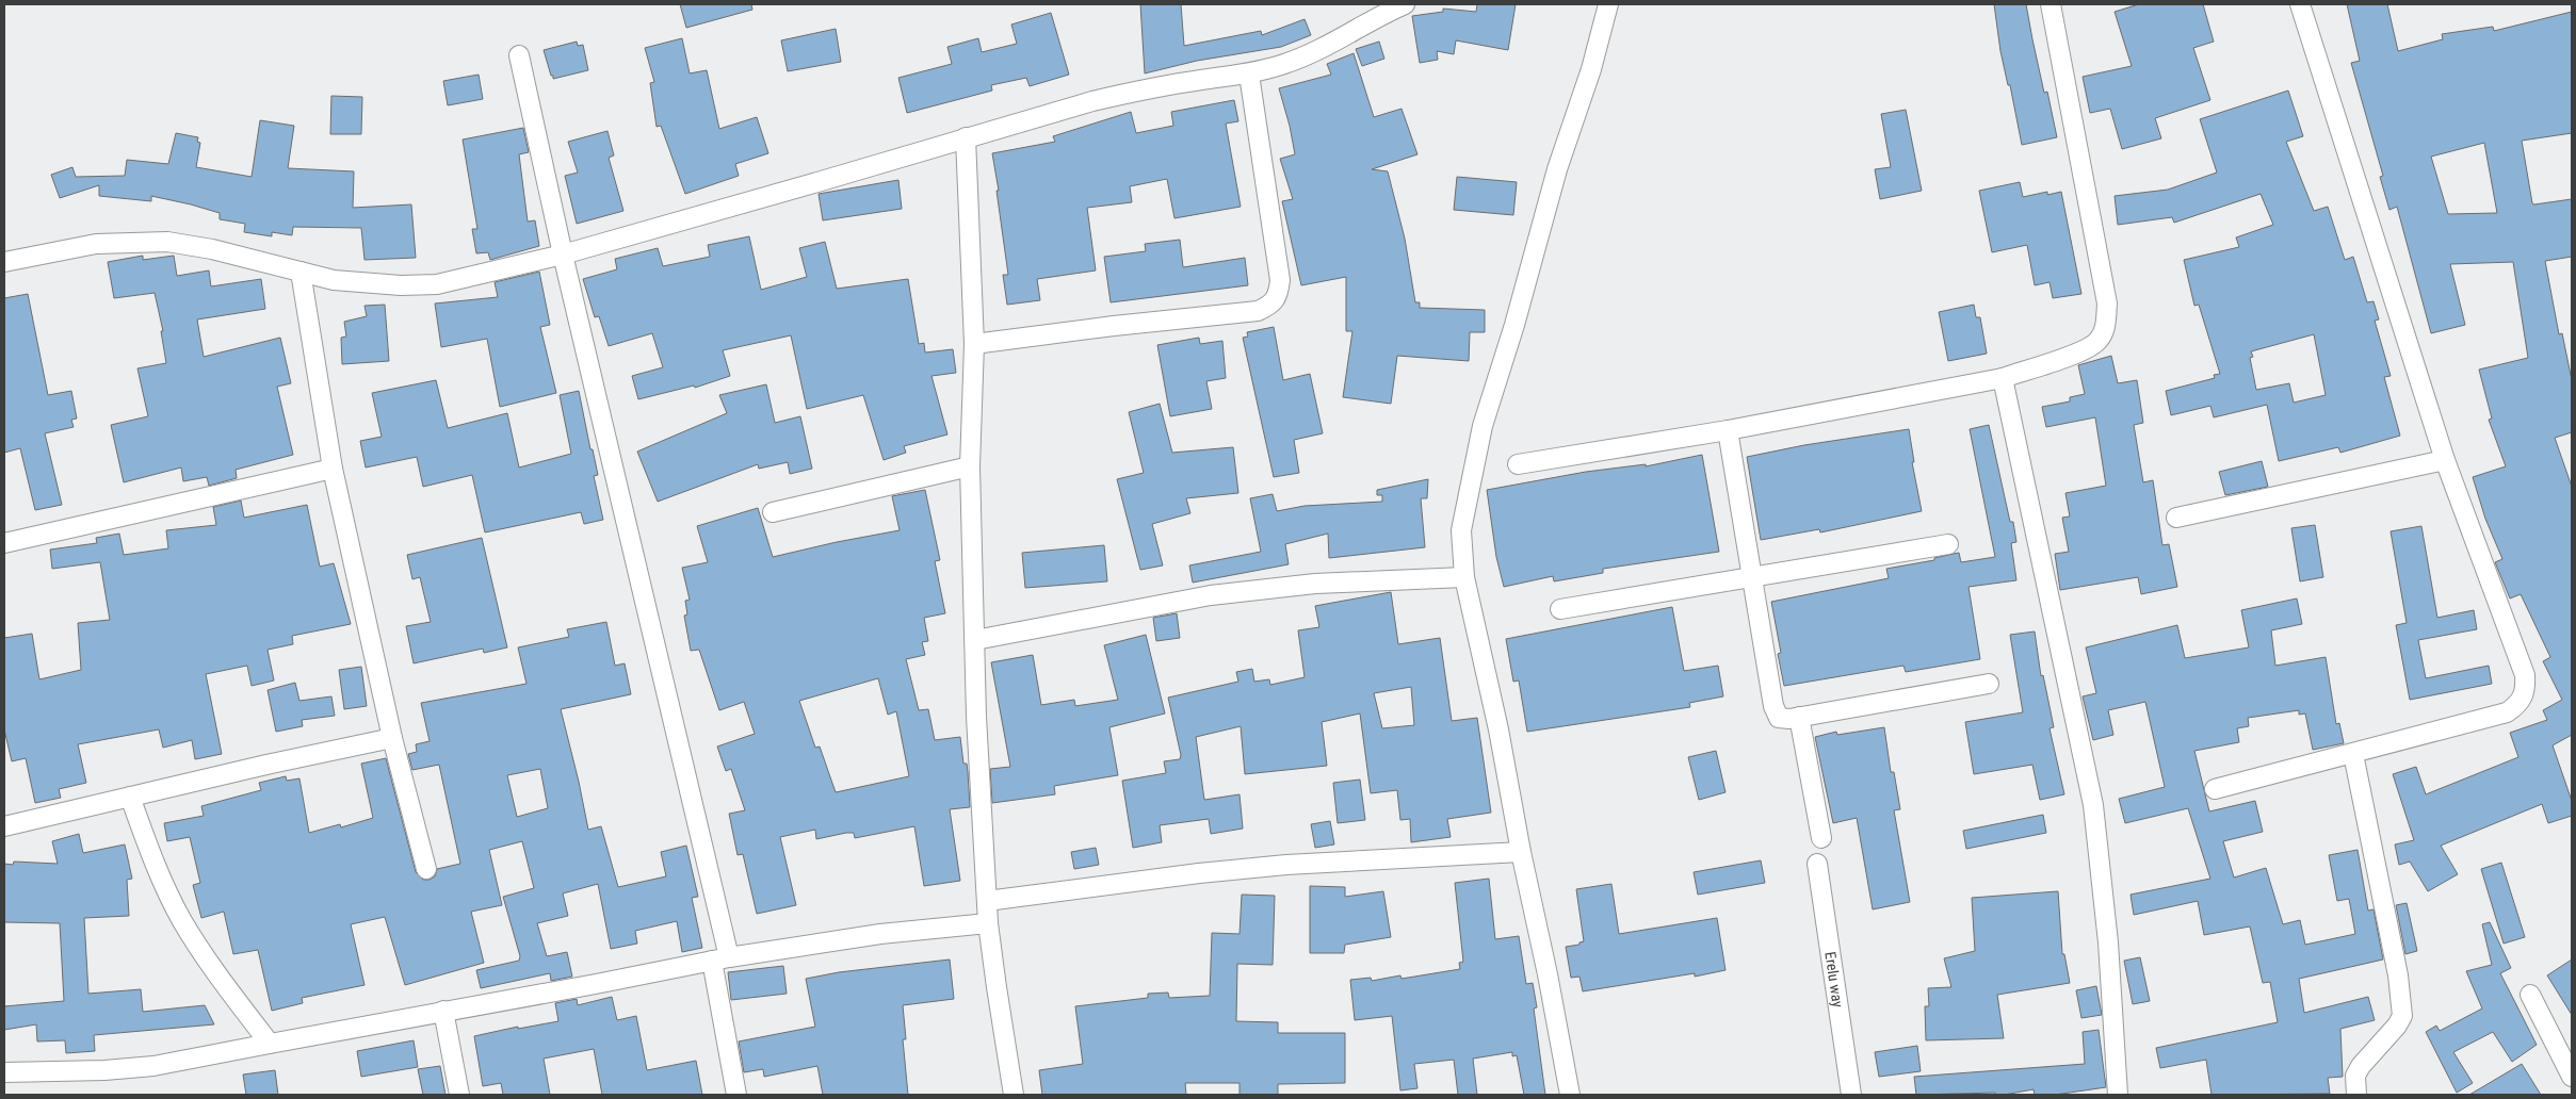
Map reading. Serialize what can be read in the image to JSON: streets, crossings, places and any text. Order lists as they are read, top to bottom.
{
  "streets": {
    "street": ["Erelu way"]
  }
}
